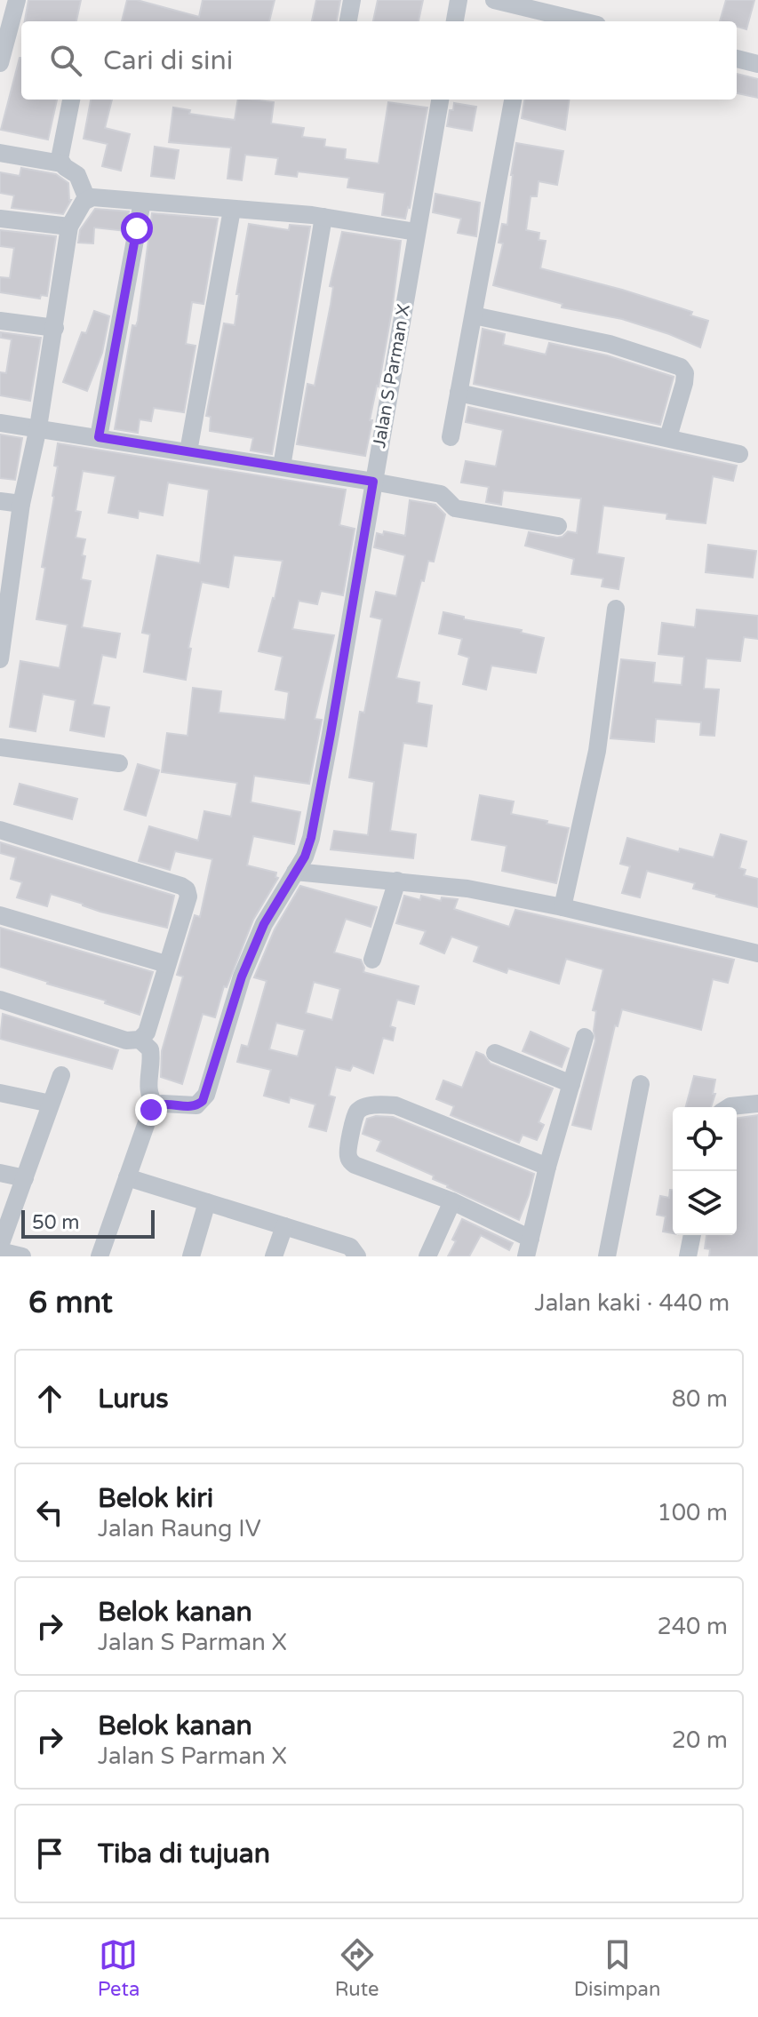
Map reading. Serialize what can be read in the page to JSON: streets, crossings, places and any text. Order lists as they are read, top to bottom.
{
  "streets": {
    "street": ["Jalan S Parman X"]
  },
  "scale_bar": "50 m",
  "page": {
    "search": "Cari di sini",
    "scale": "50 m",
    "heading": ["6 mnt", "Jalan kaki · 440 m"],
    "list": [
      ["Lurus", "80 m"],
      ["Belok kiri", "Jalan Raung IV", "100 m"],
      ["Belok kanan", "Jalan S Parman X", "240 m"],
      ["Belok kanan", "Jalan S Parman X", "20 m"],
      "Tiba di tujuan"
    ],
    "nav": ["Peta", "Rute", "Disimpan"]
  }
}
